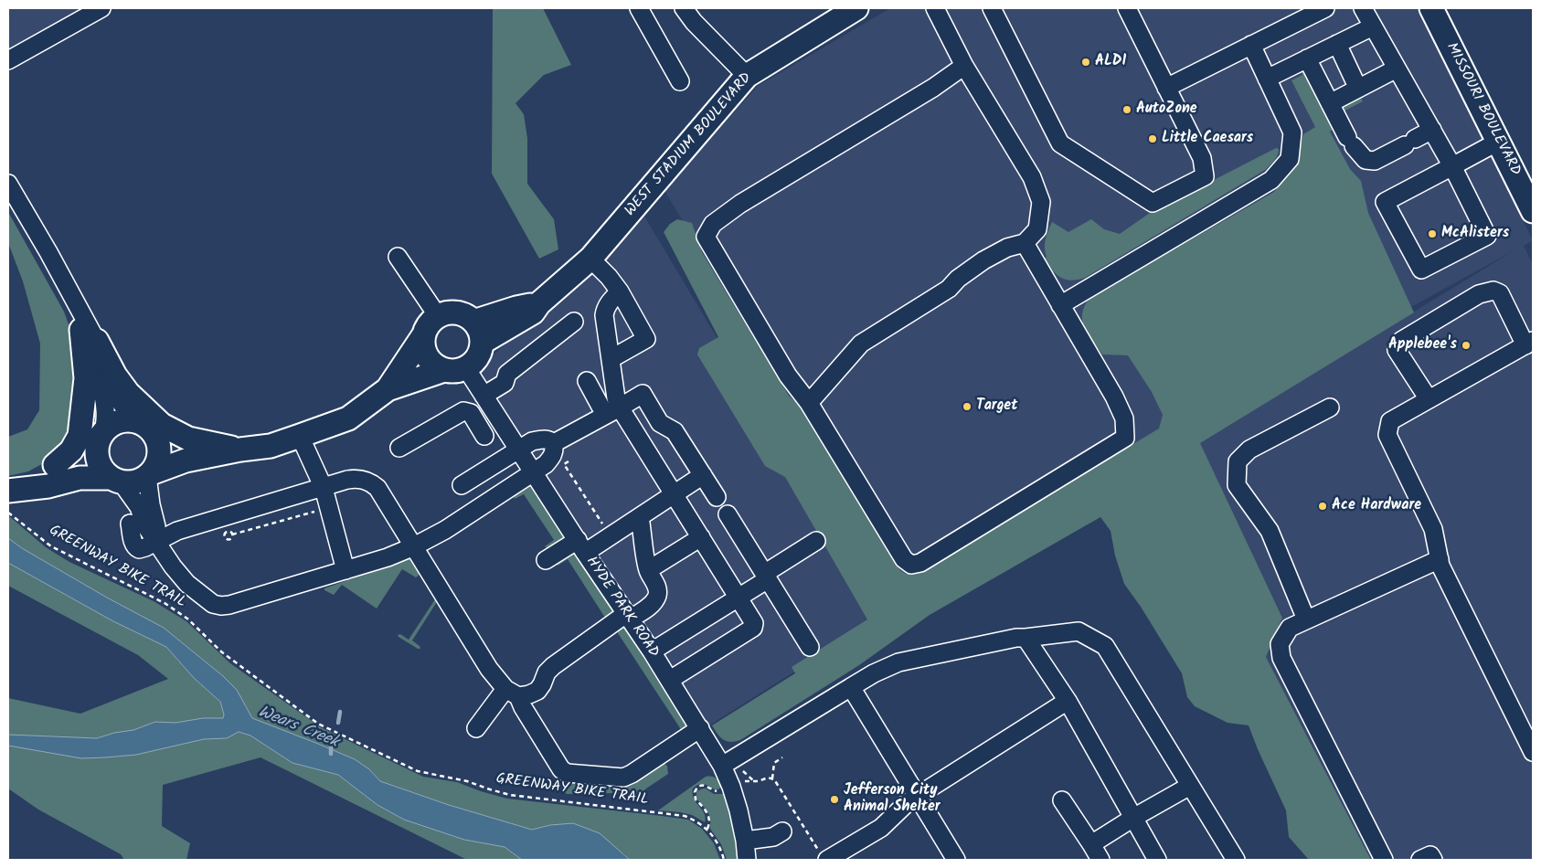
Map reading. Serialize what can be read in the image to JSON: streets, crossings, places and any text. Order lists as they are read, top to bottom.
{
  "streets": {
    "main road": ["MISSOURI BOULEVARD", "WEST STADIUM BOULEVARD"],
    "street": ["HYDE PARK ROAD"],
    "path": ["GREENWAY BIKE TRAIL"]
  },
  "crossings": [
    ["WEST STADIUM BOULEVARD", "HYDE PARK ROAD"]
  ],
  "water": ["Wears Creek"],
  "places": [
    "ALDI",
    "AutoZone",
    "Little Caesars",
    "McAlisters",
    "Applebee's",
    "Target",
    "Ace Hardware",
    "Jefferson City Animal Shelter"
  ]
}
